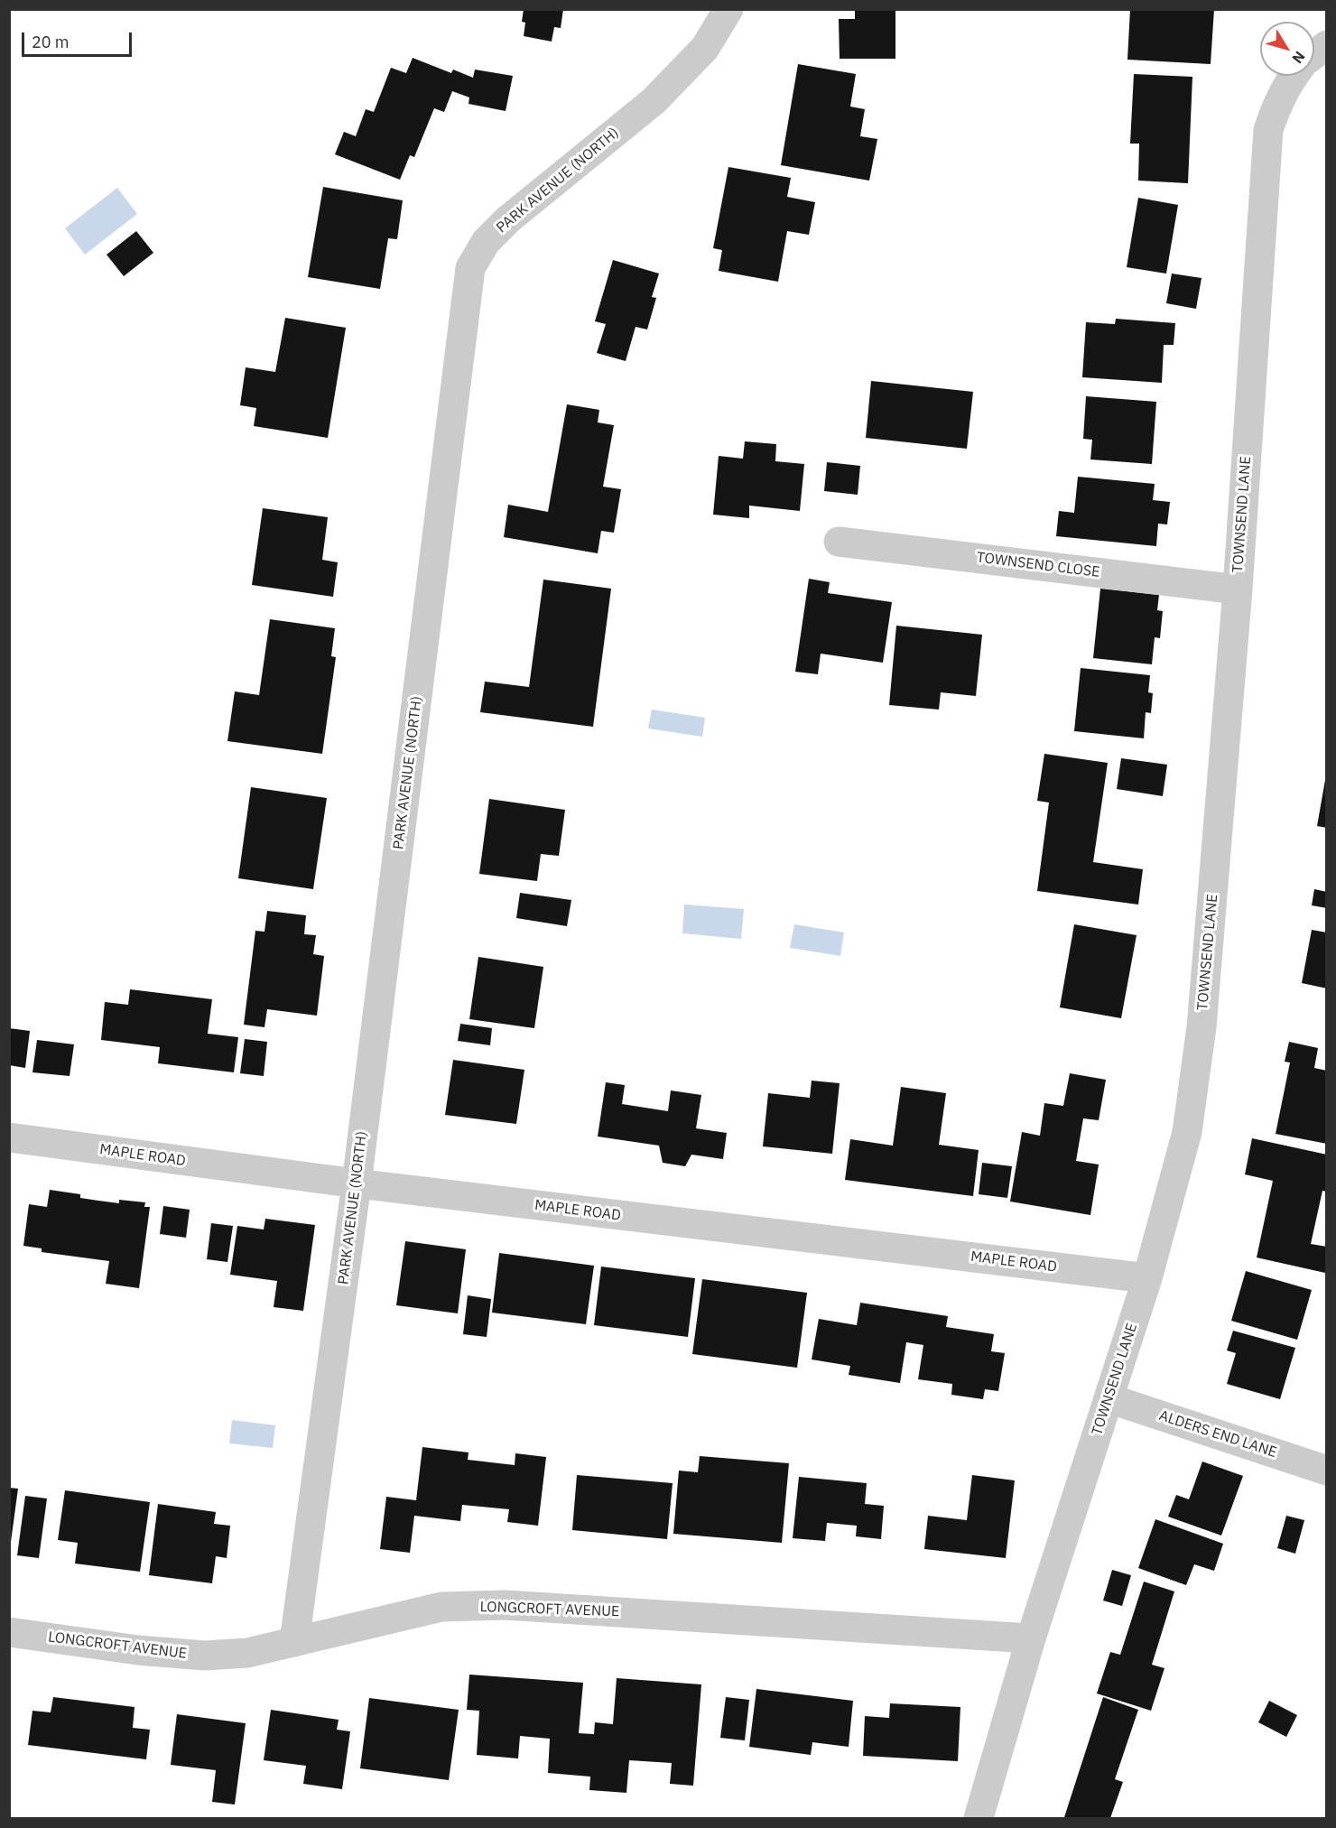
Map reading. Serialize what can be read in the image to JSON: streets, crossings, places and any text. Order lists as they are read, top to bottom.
{
  "streets": {
    "street": [
      "PARK AVENUE (NORTH)",
      "TOWNSEND LANE",
      "TOWNSEND CLOSE",
      "MAPLE ROAD",
      "ALDERS END LANE",
      "LONGCROFT AVENUE"
    ]
  },
  "crossings": [
    ["PARK AVENUE (NORTH)", "MAPLE ROAD"],
    ["PARK AVENUE (NORTH)", "LONGCROFT AVENUE"],
    ["TOWNSEND LANE", "TOWNSEND CLOSE"],
    ["TOWNSEND LANE", "MAPLE ROAD"],
    ["TOWNSEND LANE", "ALDERS END LANE"],
    ["TOWNSEND LANE", "LONGCROFT AVENUE"]
  ],
  "scale_bar": "20 m",
  "north": "bottom right"
}
